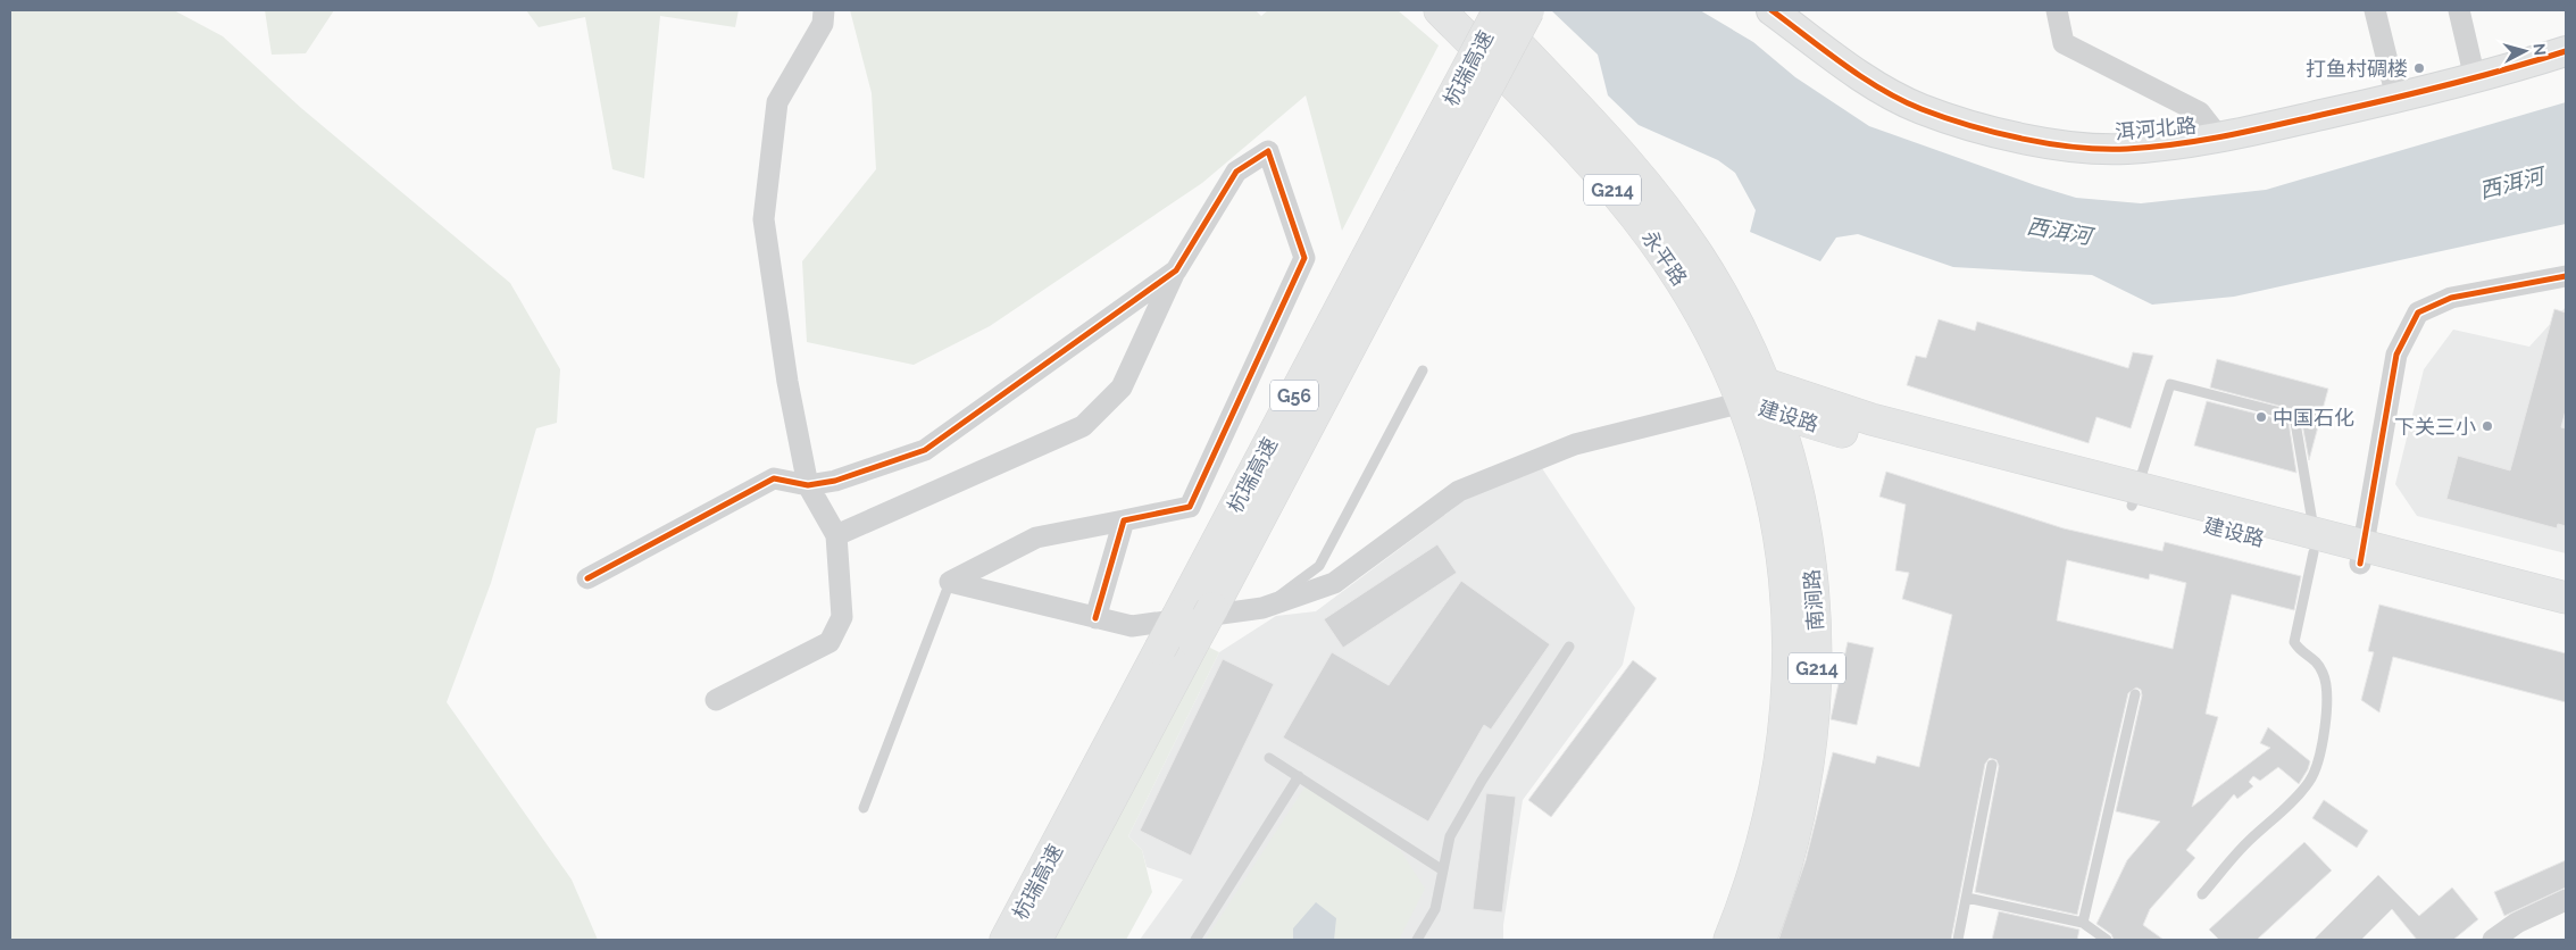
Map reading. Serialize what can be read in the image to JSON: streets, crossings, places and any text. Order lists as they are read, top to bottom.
{
  "streets": {
    "main road": [
      "杭瑞高速",
      "G214",
      "永平路",
      "G56",
      "建设路",
      "南涧路"
    ],
    "street": ["洱河北路"]
  },
  "crossings": [
    ["永平路", "建设路"],
    ["永平路", "南涧路"],
    ["建设路", "南涧路"]
  ],
  "water": ["西洱河"],
  "places": ["打鱼村碉楼", "中国石化", "下关三小"],
  "north": "right"
}
